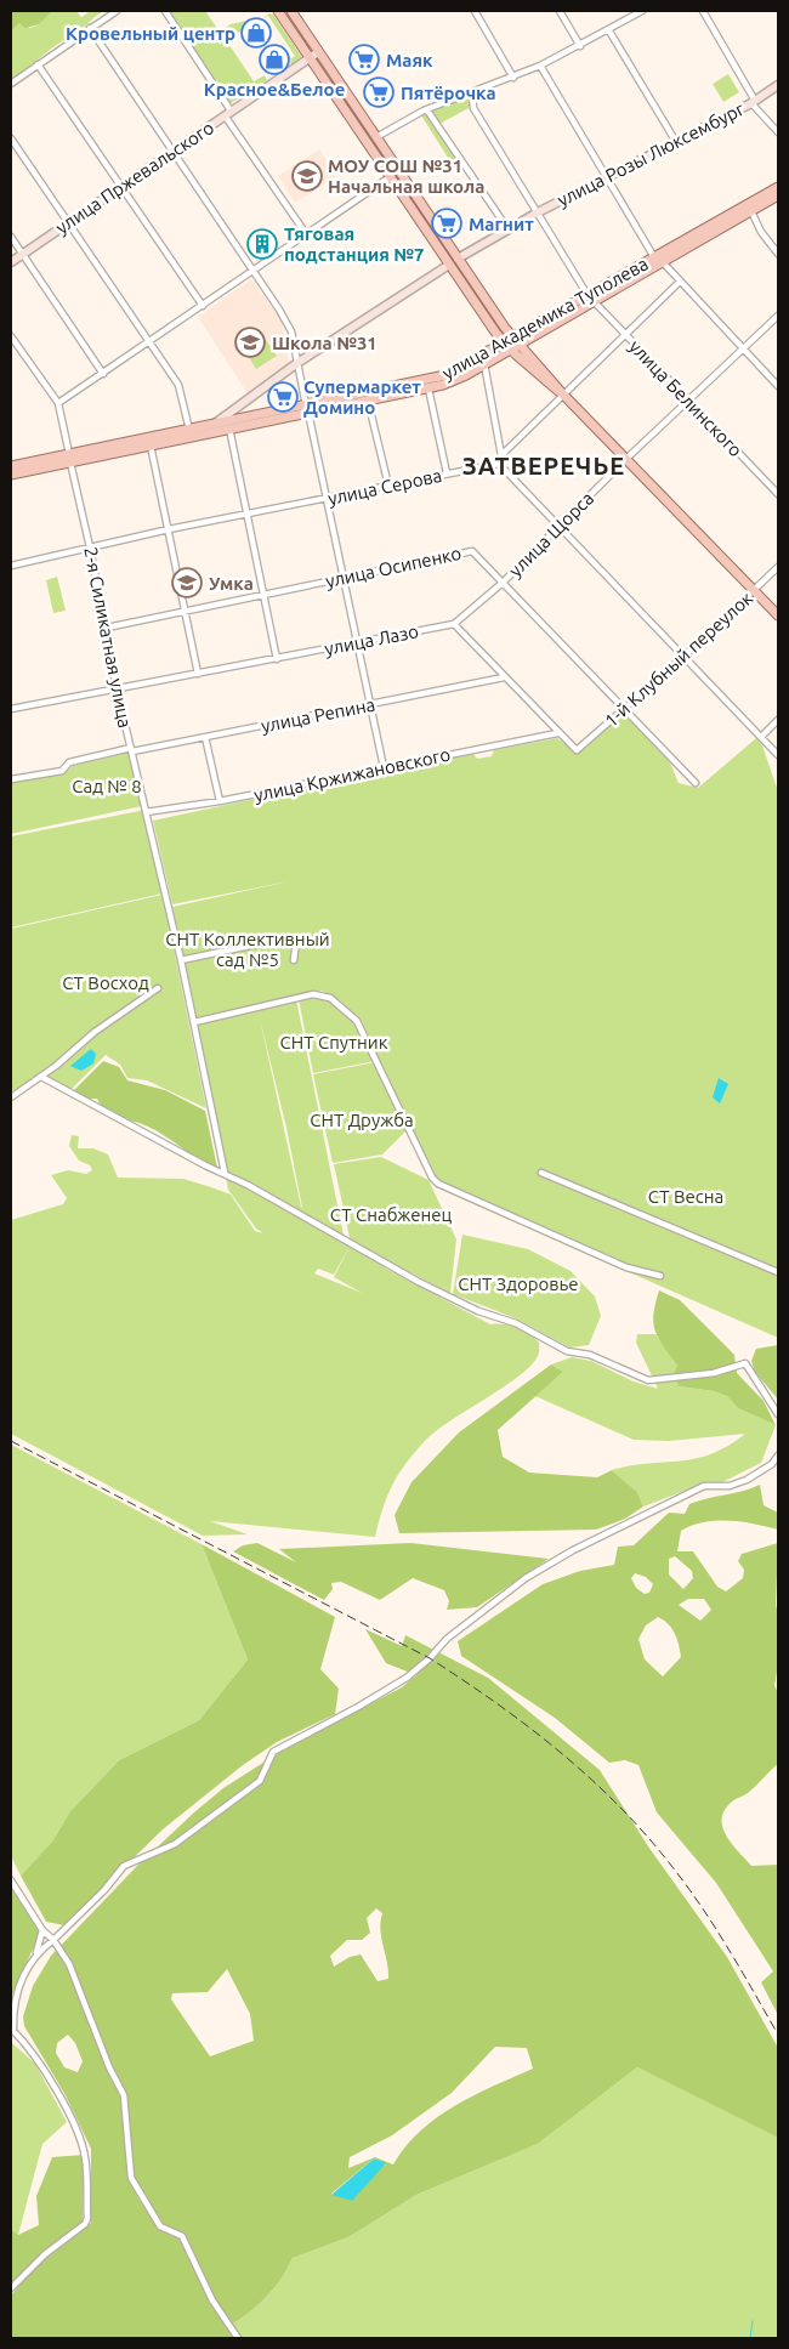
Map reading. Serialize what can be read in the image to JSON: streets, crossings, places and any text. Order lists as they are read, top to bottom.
{
  "streets": {
    "main road": ["улица Академика Туполева"],
    "street": [
      "улица Розы Люксембург",
      "улица Пржевальского",
      "улица Белинского",
      "улица Серова",
      "улица Щорса",
      "улица Осипенко",
      "2-я Силикатная улица",
      "улица Лазо",
      "1-й Клубный переулок",
      "улица Репина",
      "улица Кржижановского"
    ]
  },
  "crossings": [
    ["улица Розы Люксембург", "улица Белинского"],
    ["улица Академика Туполева", "улица Белинского"],
    ["улица Академика Туполева", "2-я Силикатная улица"],
    ["улица Белинского", "улица Щорса"],
    ["улица Серова", "2-я Силикатная улица"],
    ["улица Щорса", "улица Осипенко"],
    ["улица Щорса", "улица Лазо"],
    ["улица Осипенко", "2-я Силикатная улица"],
    ["улица Осипенко", "1-й Клубный переулок"],
    ["2-я Силикатная улица", "улица Лазо"],
    ["2-я Силикатная улица", "улица Репина"],
    ["2-я Силикатная улица", "улица Кржижановского"],
    ["1-й Клубный переулок", "улица Кржижановского"]
  ],
  "districts": ["ЗАТВЕРЕЧЬЕ"],
  "parks": [
    "Сад № 8",
    "СНТ Коллективный сад №5",
    "СТ Восход",
    "СНТ Спутник",
    "СНТ Дружба",
    "СТ Весна",
    "СТ Снабженец",
    "СНТ Здоровье"
  ],
  "places": {
    "shop": ["Кровельный центр", "Красное&Белое"],
    "supermarket": [
      "Маяк",
      "Пятёрочка",
      "Магнит",
      "Супермаркет Домино"
    ],
    "school or university": ["МОУ СОШ №31 Начальная школа", "Школа №31", "Умка"],
    "building": ["Тяговая подстанция №7"]
  }
}
